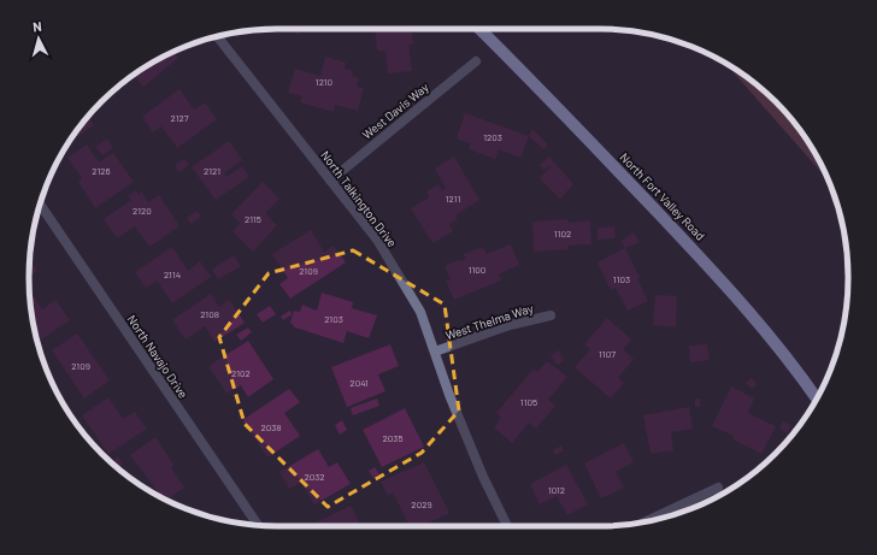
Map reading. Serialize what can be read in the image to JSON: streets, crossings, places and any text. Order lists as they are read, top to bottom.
{
  "streets": {
    "main road": ["North Fort Valley Road"],
    "street": [
      "West Davis Way",
      "North Talkington Drive",
      "West Thelma Way",
      "North Navajo Drive"
    ]
  },
  "crossings": [
    ["West Davis Way", "North Talkington Drive"],
    ["North Talkington Drive", "West Thelma Way"]
  ],
  "house_numbers": [
    "1210",
    "2127",
    "1203",
    "2126",
    "2121",
    "1211",
    "2120",
    "2115",
    "1102",
    "1100",
    "2109",
    "2114",
    "1103",
    "2108",
    "2103",
    "1107",
    "2109",
    "2102",
    "2041",
    "1105",
    "2038",
    "2035",
    "2032",
    "1012",
    "2029"
  ],
  "north": "top"
}
